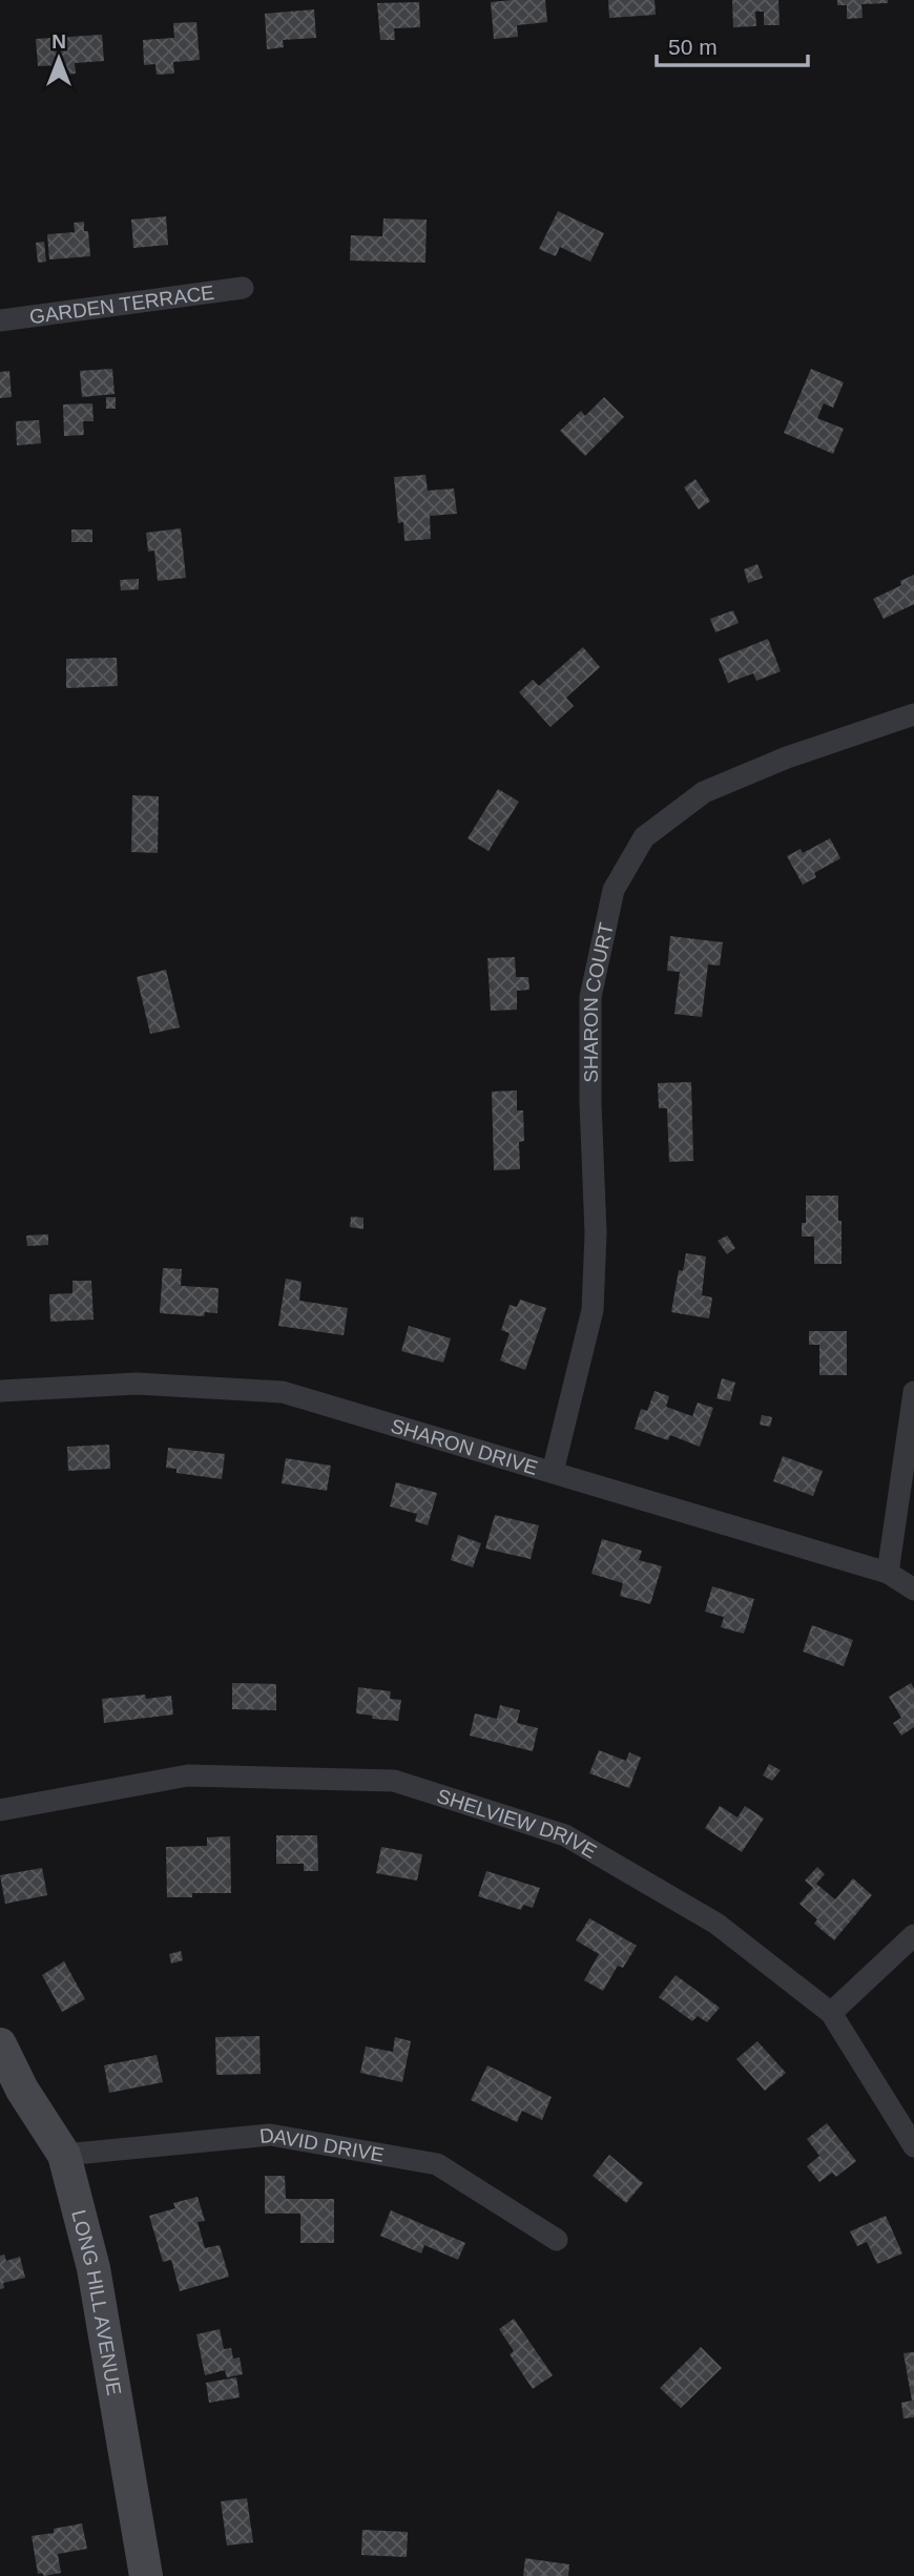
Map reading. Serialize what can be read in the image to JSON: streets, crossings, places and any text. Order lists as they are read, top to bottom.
{
  "streets": {
    "street": [
      "GARDEN TERRACE",
      "SHARON COURT",
      "SHARON DRIVE",
      "SHELVIEW DRIVE",
      "DAVID DRIVE",
      "LONG HILL AVENUE"
    ]
  },
  "crossings": [
    ["SHARON COURT", "SHARON DRIVE"],
    ["DAVID DRIVE", "LONG HILL AVENUE"]
  ],
  "scale_bar": "50 m",
  "north": "top"
}
